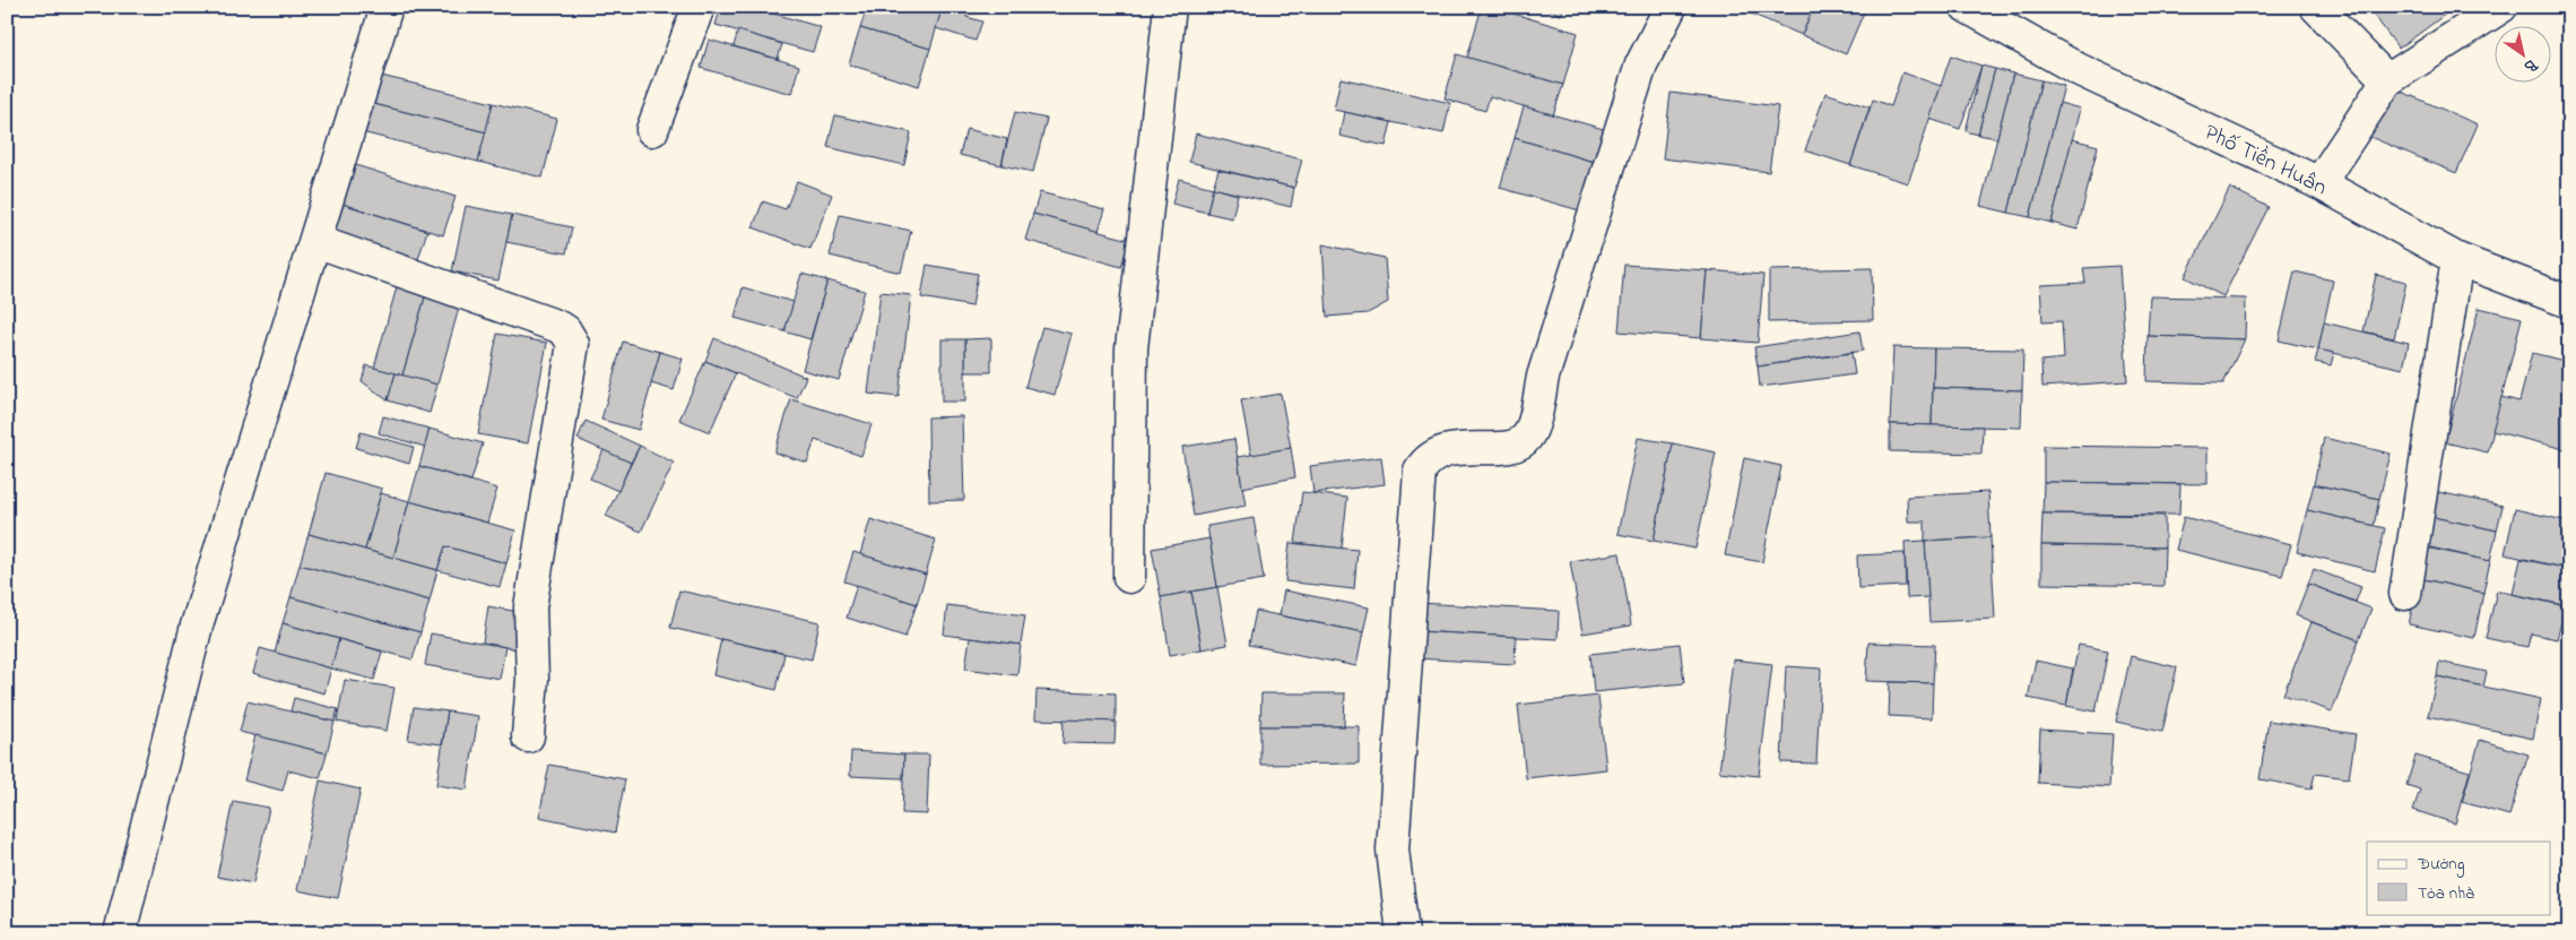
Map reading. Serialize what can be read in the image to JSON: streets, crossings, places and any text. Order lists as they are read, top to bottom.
{
  "streets": {
    "street": ["Phố Tiền Huân"]
  },
  "legend": ["Đường", "Tòa nhà"],
  "north": "bottom right"
}
